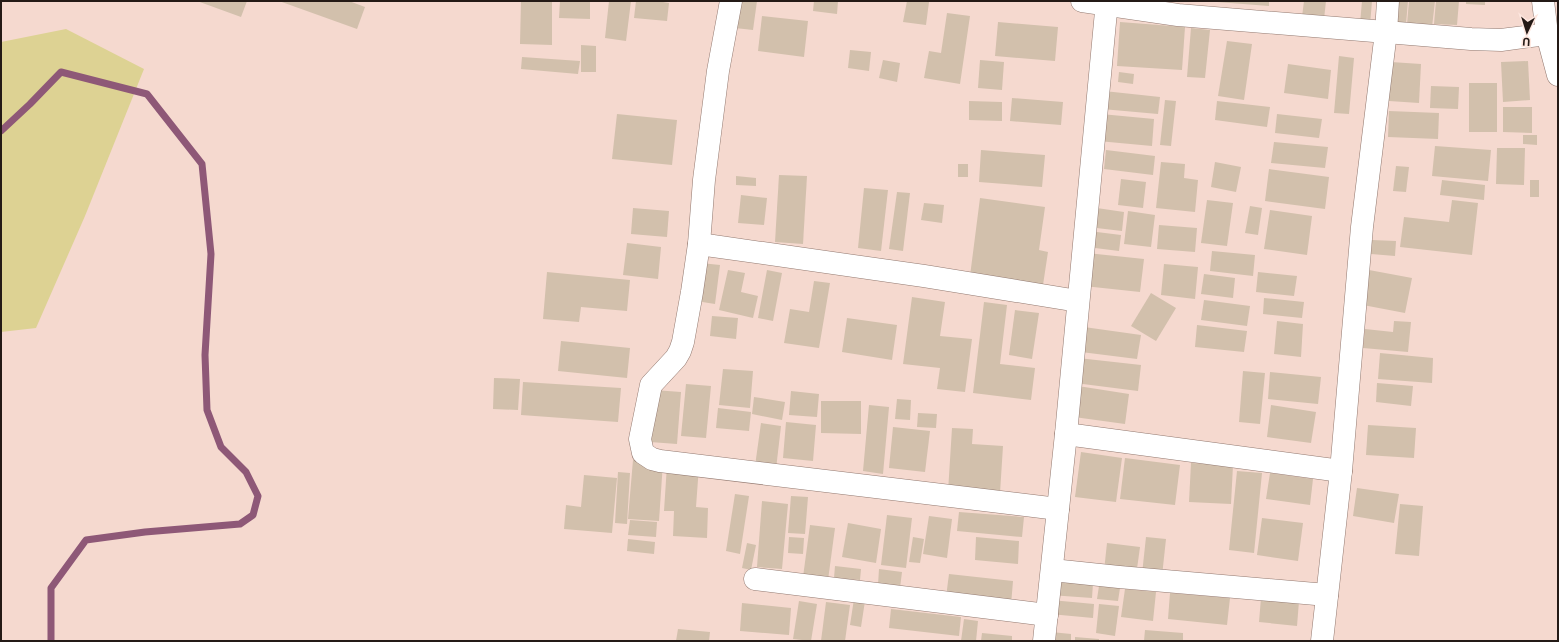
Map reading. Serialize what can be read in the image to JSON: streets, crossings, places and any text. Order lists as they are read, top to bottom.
{
  "north": "bottom"
}
